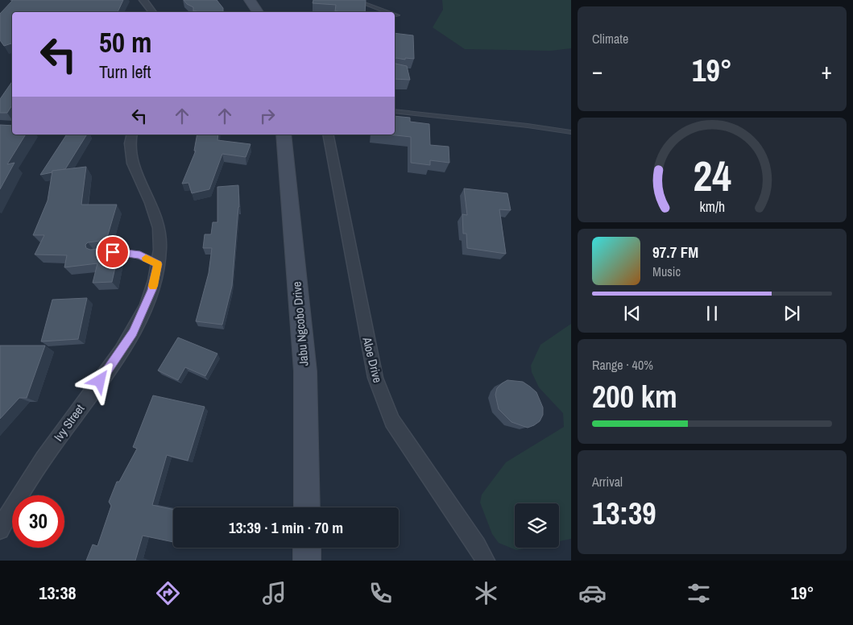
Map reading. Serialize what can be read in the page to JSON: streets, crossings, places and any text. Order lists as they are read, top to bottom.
{
  "streets": {
    "main road": ["Jabu Ngcobo Drive"],
    "street": ["Aloe Drive", "Ivy Street"]
  },
  "page": {
    "tile": [
      "Climate",
      ["Range · 40%", "200 km"],
      ["Arrival", "13:39"]
    ],
    "turn": ["50 m", "Turn left"],
    "heat": ["−", "19°", "+"],
    "song": ["97.7 FM", "Music"],
    "limit": "30",
    "trip": "13:39 · 1 min · 70 m",
    "tabs": ["13:38", "19°"],
    "gauge": ["24", "km/h"]
  }
}
